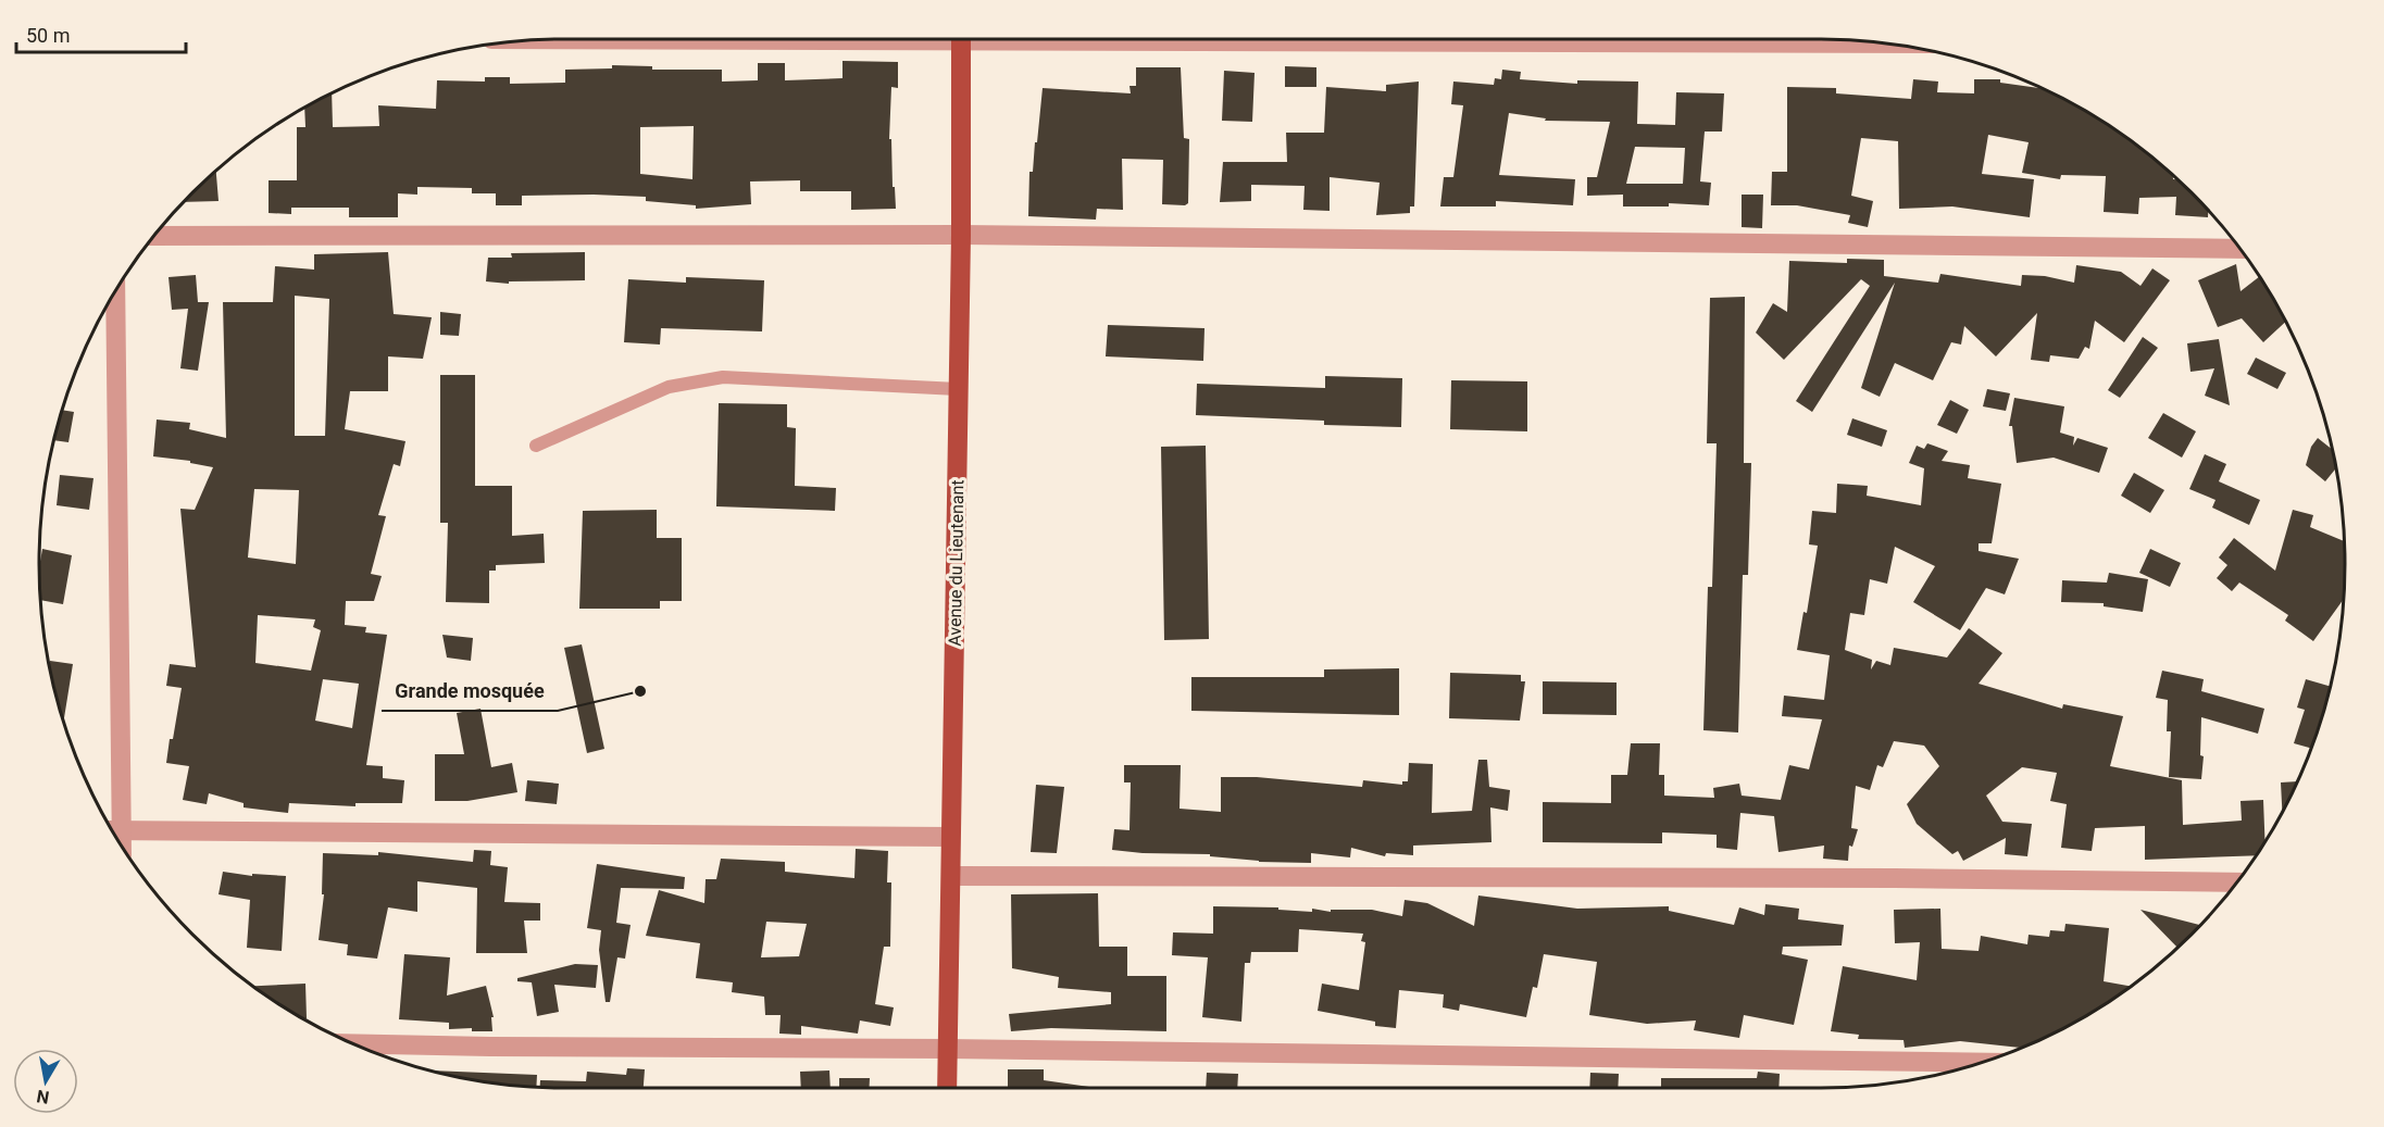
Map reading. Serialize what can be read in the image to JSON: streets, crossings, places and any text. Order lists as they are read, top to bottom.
{
  "streets": {
    "main road": ["Avenue du Lieutenant"]
  },
  "places": ["Grande mosquée"],
  "scale_bar": "50 m",
  "north": "bottom"
}
